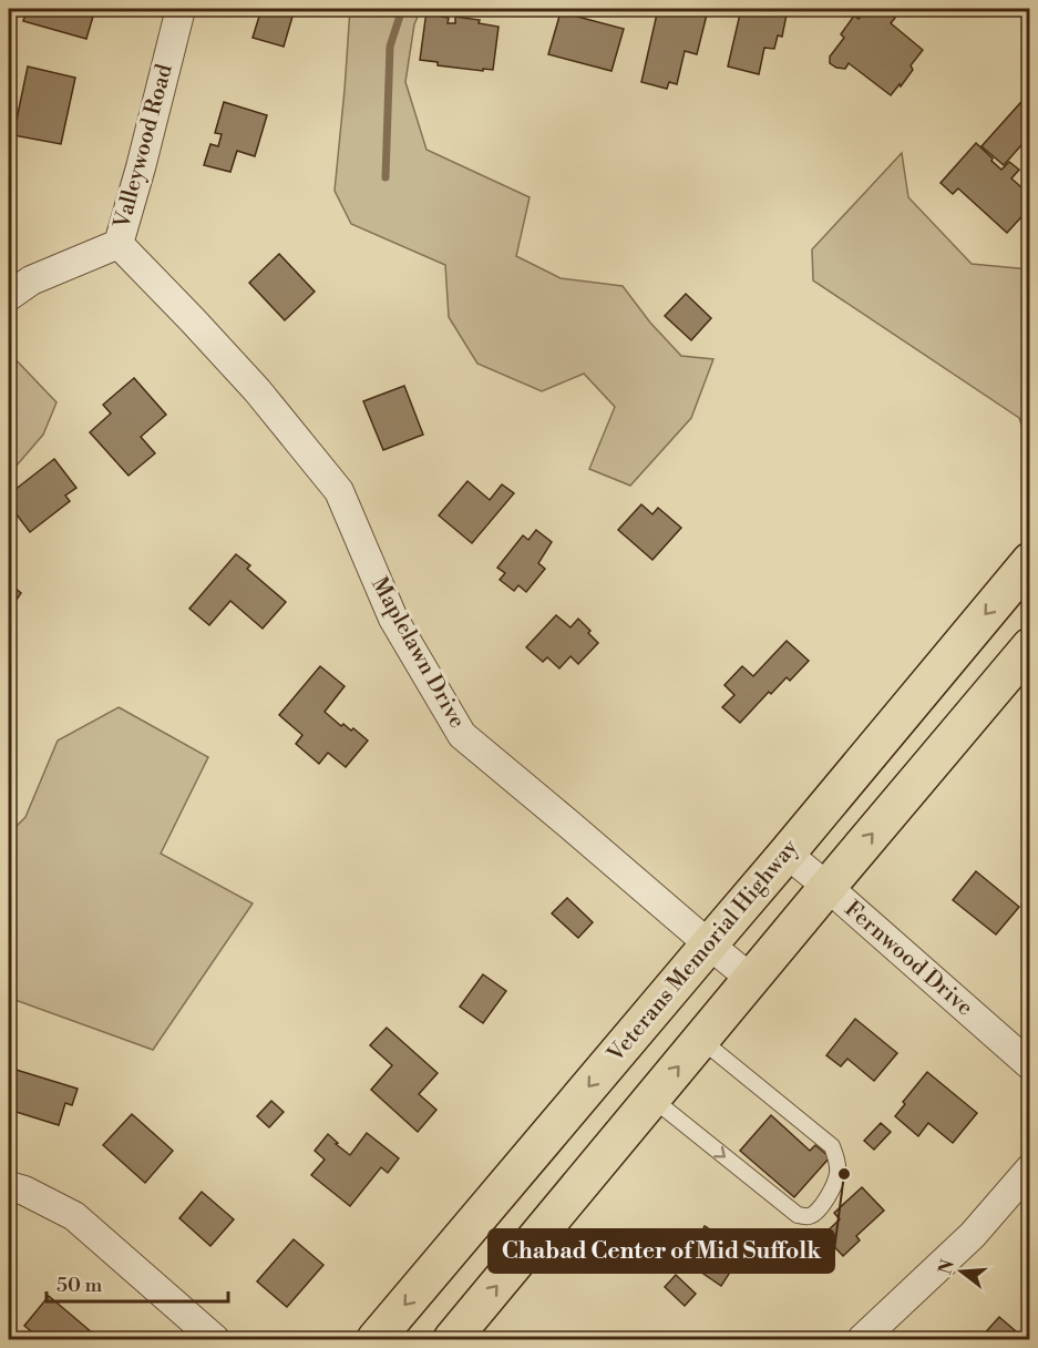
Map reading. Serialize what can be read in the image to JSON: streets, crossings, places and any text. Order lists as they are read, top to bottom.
{
  "streets": {
    "main road": ["Veterans Memorial Highway"],
    "street": ["Valleywood Road", "Maplelawn Drive", "Fernwood Drive"]
  },
  "crossings": [
    ["Valleywood Road", "Maplelawn Drive"],
    ["Maplelawn Drive", "Veterans Memorial Highway"],
    ["Veterans Memorial Highway", "Fernwood Drive"]
  ],
  "places": ["Chabad Center of Mid Suffolk"],
  "scale_bar": "50 m",
  "north": "left"
}
